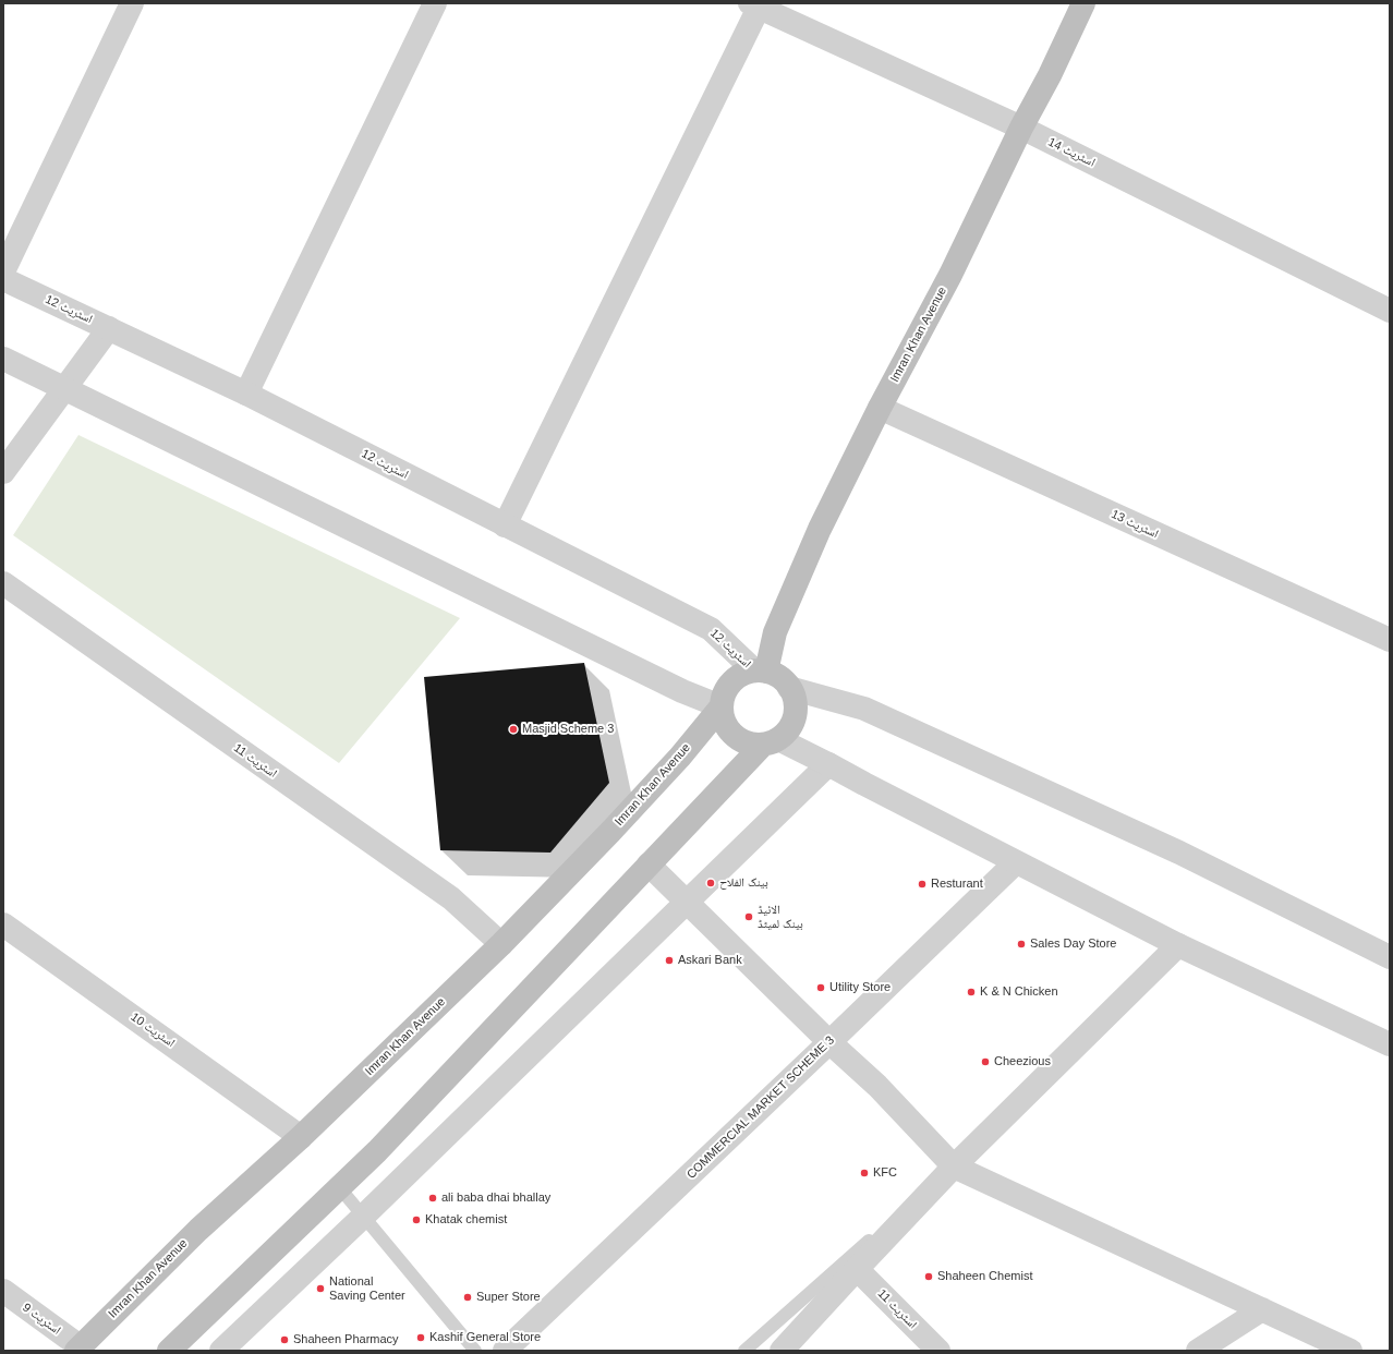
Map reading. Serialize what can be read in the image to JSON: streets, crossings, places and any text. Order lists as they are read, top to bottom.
{
  "streets": {
    "main road": ["Imran Khan Avenue"],
    "street": [
      "اسٹریٹ 14",
      "اسٹریٹ 12",
      "اسٹریٹ 13",
      "اسٹریٹ 11",
      "اسٹریٹ 10",
      "COMMERCIAL MARKET SCHEME 3",
      "اسٹریٹ 9"
    ]
  },
  "crossings": [
    ["اسٹریٹ 14", "Imran Khan Avenue"],
    ["اسٹریٹ 12", "Imran Khan Avenue"],
    ["Imran Khan Avenue", "اسٹریٹ 13"],
    ["Imran Khan Avenue", "اسٹریٹ 11"],
    ["Imran Khan Avenue", "اسٹریٹ 10"],
    ["Imran Khan Avenue", "اسٹریٹ 9"]
  ],
  "places": [
    "Masjid Scheme 3",
    "بینک الفلاح",
    "Resturant",
    "الائیڈ بینک لمیٹڈ",
    "Sales Day Store",
    "Askari Bank",
    "Utility Store",
    "K & N Chicken",
    "Cheezious",
    "KFC",
    "ali baba dhai bhallay",
    "Khatak chemist",
    "Shaheen Chemist",
    "National Saving Center",
    "Super Store",
    "Kashif General Store",
    "Shaheen Pharmacy"
  ]
}
